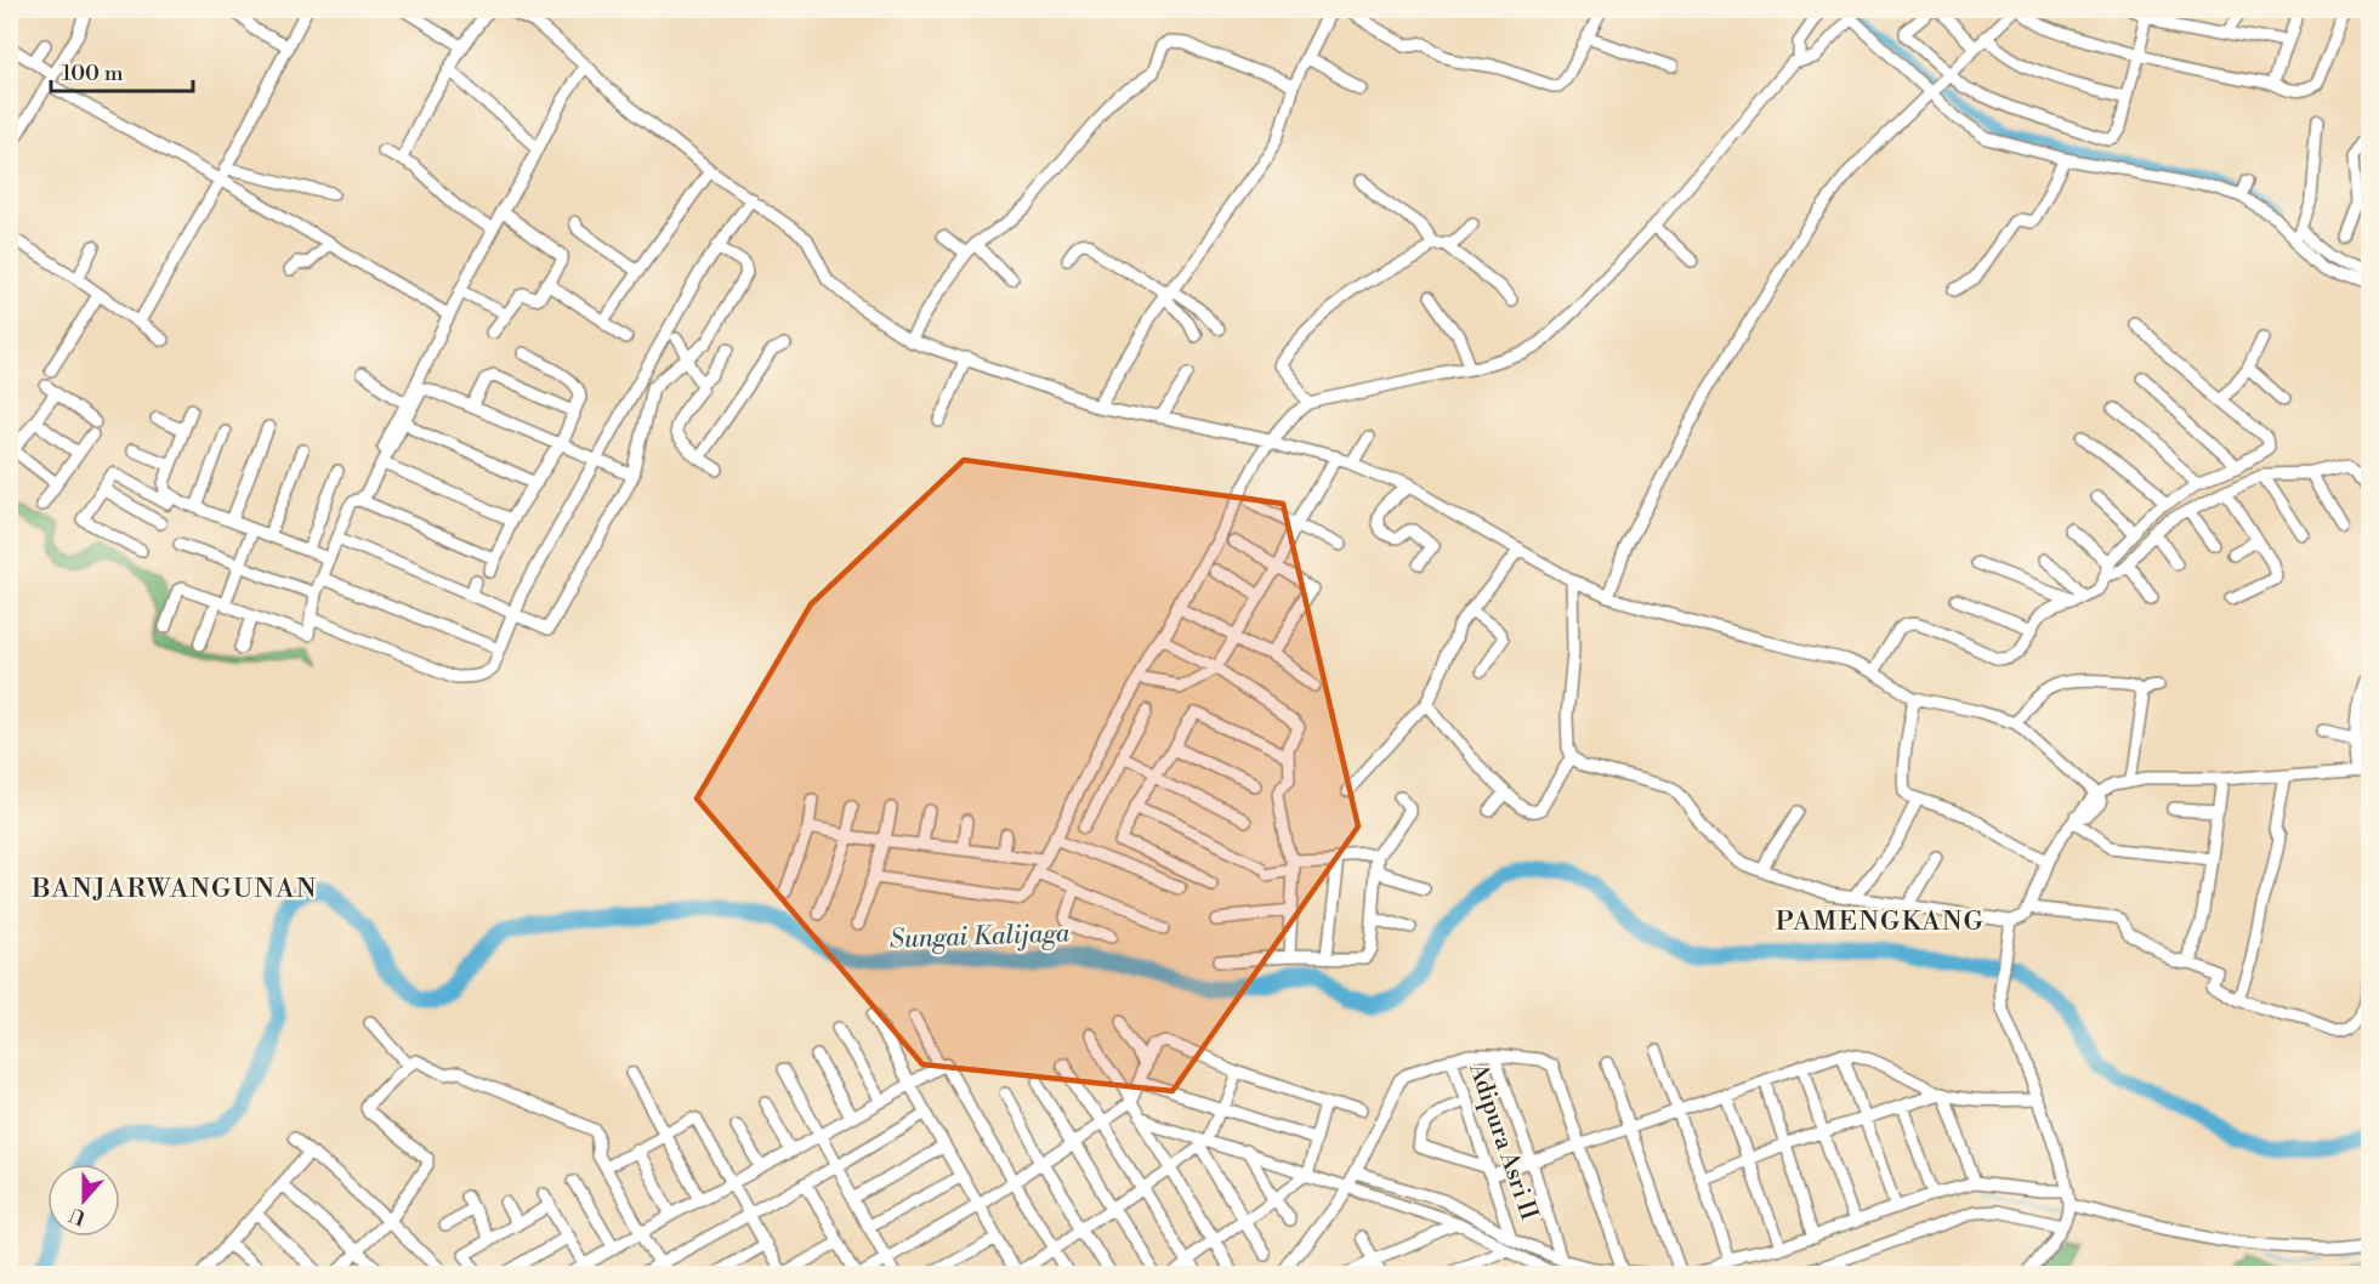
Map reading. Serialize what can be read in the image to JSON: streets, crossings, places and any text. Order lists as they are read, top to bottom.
{
  "streets": {
    "street": ["Adipura Asri II"]
  },
  "districts": ["BANJARWANGUNAN", "PAMENGKANG"],
  "water": ["Sungai Kalijaga"],
  "scale_bar": "100 m",
  "north": "bottom"
}
